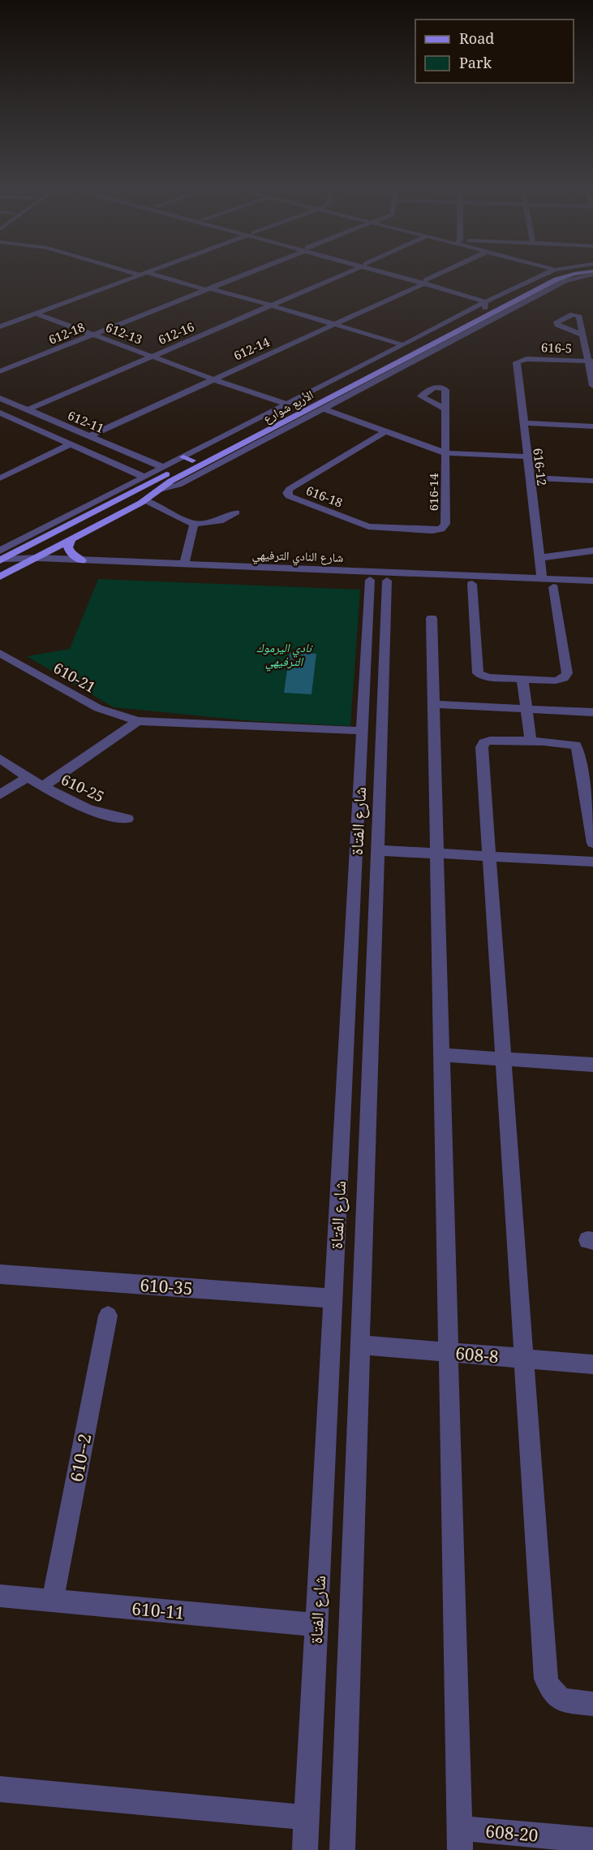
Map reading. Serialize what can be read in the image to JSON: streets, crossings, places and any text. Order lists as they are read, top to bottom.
{
  "streets": {
    "main road": ["الأربع شوارع"],
    "street": [
      "612-18",
      "612-13",
      "612-16",
      "616-5",
      "612-14",
      "612-11",
      "616-12",
      "616-14",
      "616-18",
      "شارع النادي الترفيهي",
      "610-21",
      "610-25",
      "شارع الفتاة",
      "610-35",
      "608-8",
      "610--2",
      "610-11",
      "608-20"
    ]
  },
  "crossings": [
    ["612-18", "612-13"],
    ["612-13", "612-16"],
    ["612-13", "612-14"],
    ["612-16", "612-11"],
    ["616-5", "616-12"],
    ["612-14", "612-11"],
    ["الأربع شوارع", "شارع النادي الترفيهي"],
    ["616-12", "شارع النادي الترفيهي"],
    ["616-14", "616-18"],
    ["شارع النادي الترفيهي", "شارع الفتاة"],
    ["610-21", "شارع الفتاة"],
    ["شارع الفتاة", "610-35"],
    ["شارع الفتاة", "608-8"],
    ["شارع الفتاة", "610-11"],
    ["610--2", "610-11"]
  ],
  "parks": ["نادي اليرموك الترفيهي"],
  "legend": ["Road", "Park"]
}
